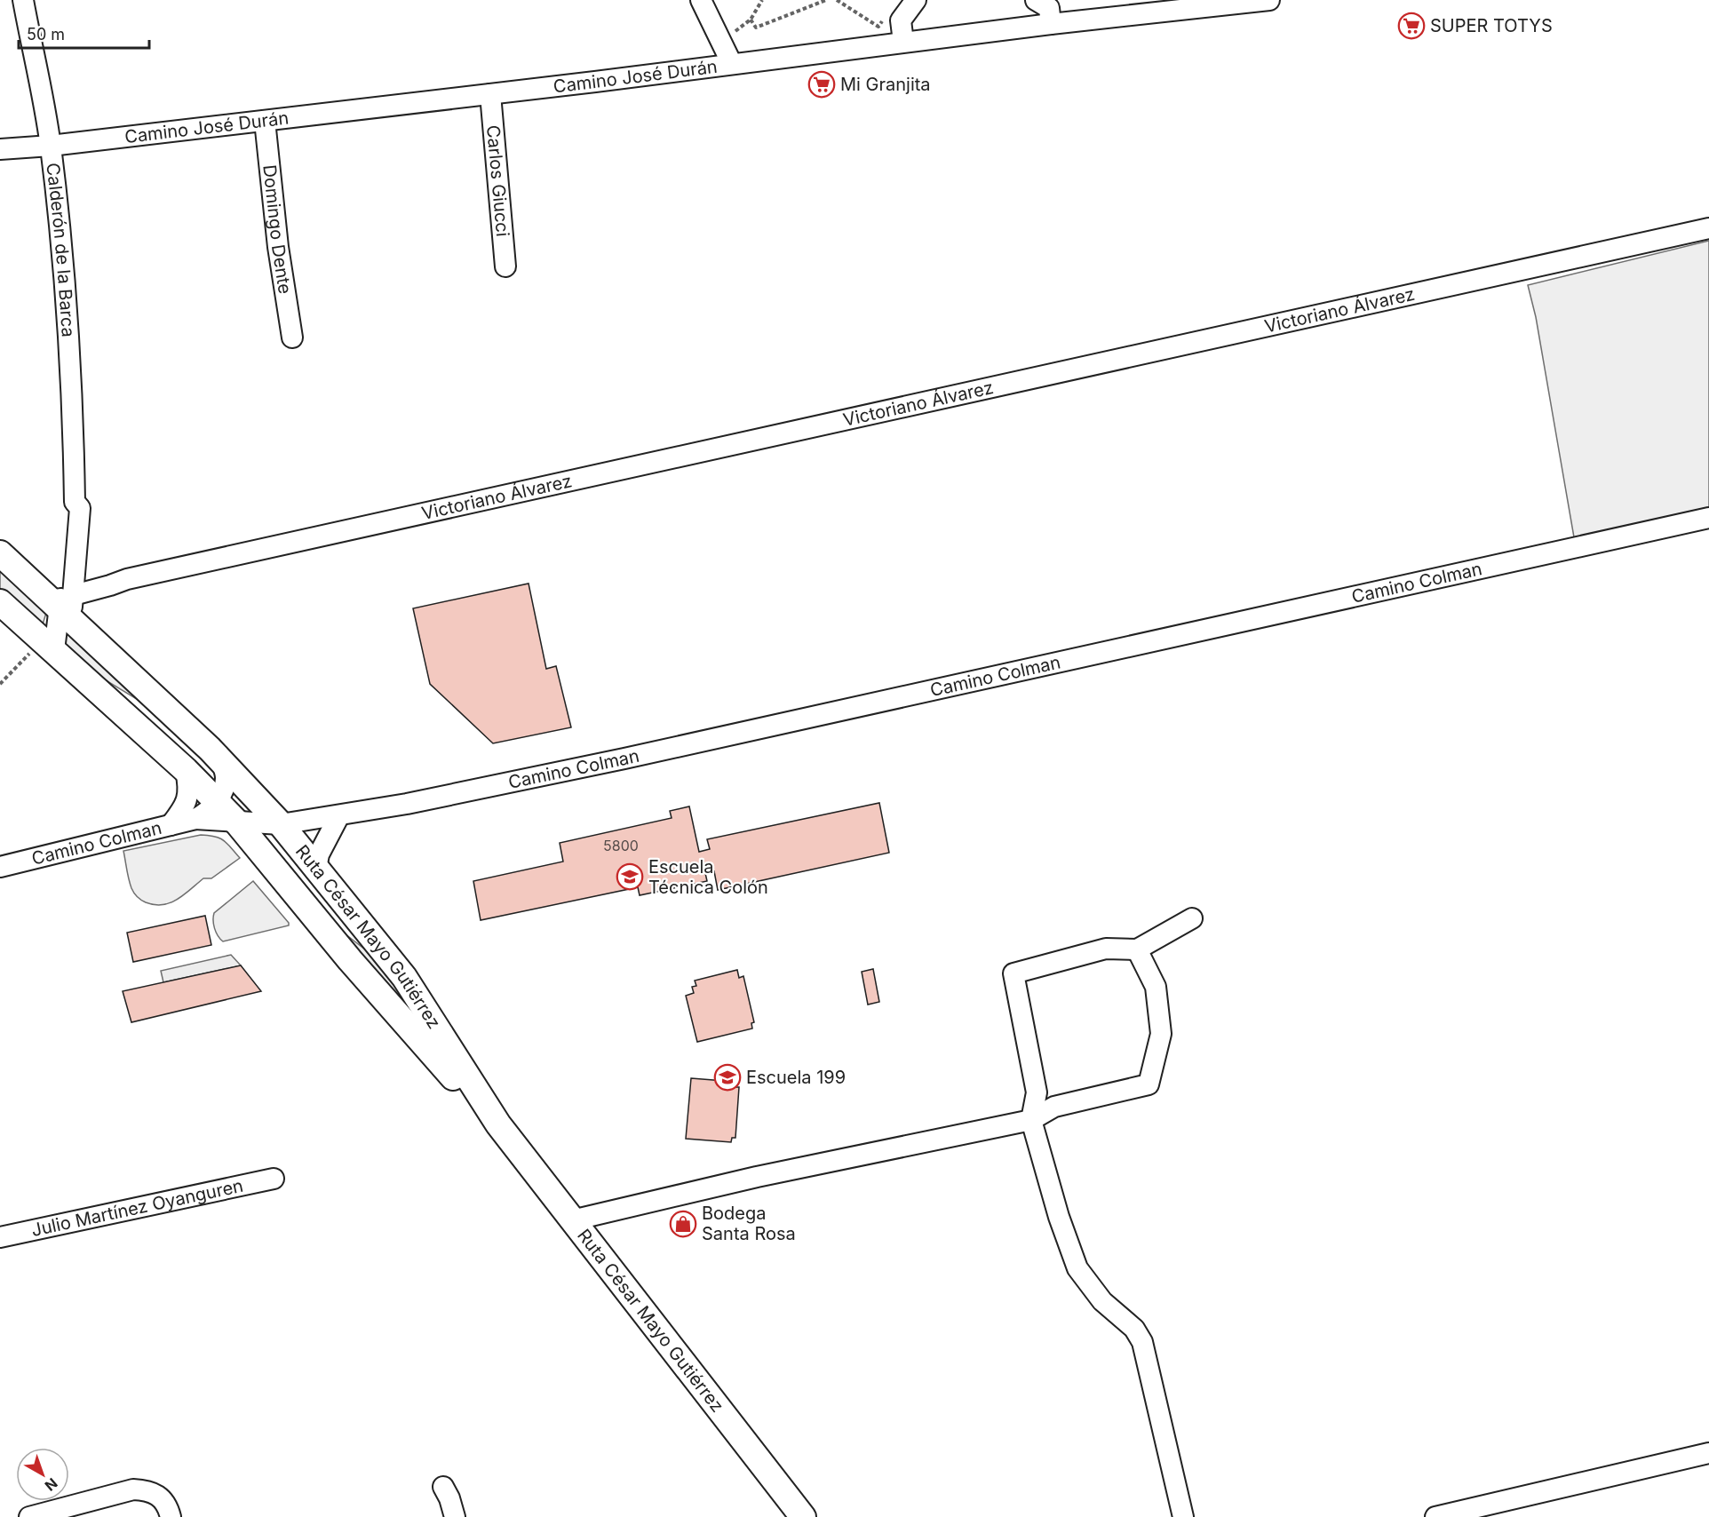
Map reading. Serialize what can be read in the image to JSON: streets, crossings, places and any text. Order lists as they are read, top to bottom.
{
  "streets": {
    "main road": ["Ruta César Mayo Gutiérrez"],
    "street": [
      "Camino José Durán",
      "Carlos Giucci",
      "Domingo Dente",
      "Calderón de la Barca",
      "Victoriano Álvarez",
      "Camino Colman",
      "Julio Martínez Oyanguren"
    ]
  },
  "crossings": [
    ["Camino José Durán", "Carlos Giucci"],
    ["Camino José Durán", "Domingo Dente"],
    ["Camino José Durán", "Calderón de la Barca"],
    ["Calderón de la Barca", "Victoriano Álvarez"],
    ["Calderón de la Barca", "Ruta César Mayo Gutiérrez"],
    ["Victoriano Álvarez", "Ruta César Mayo Gutiérrez"],
    ["Camino Colman", "Ruta César Mayo Gutiérrez"]
  ],
  "places": {
    "supermarket": ["SUPER TOTYS", "Mi Granjita"],
    "school or university": ["Escuela Técnica Colón", "Escuela 199"],
    "shop": ["Bodega Santa Rosa"]
  },
  "house_numbers": ["5800"],
  "scale_bar": "50 m",
  "north": "bottom right"
}
